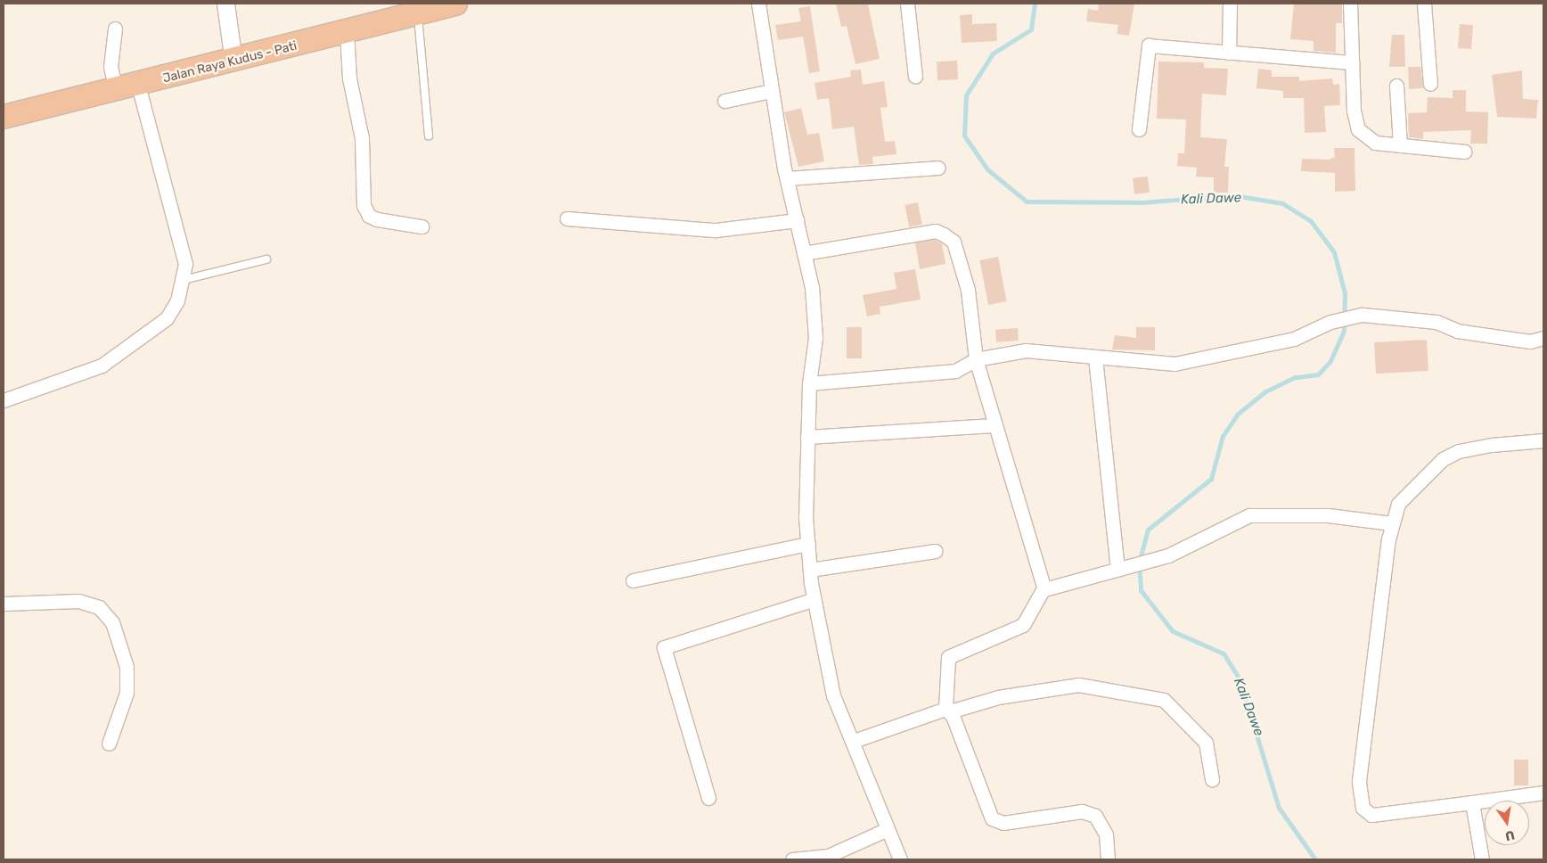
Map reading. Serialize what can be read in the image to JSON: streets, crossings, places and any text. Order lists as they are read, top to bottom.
{
  "streets": {
    "highway": ["Jalan Raya Kudus - Pati"]
  },
  "water": ["Kali Dawe"],
  "north": "bottom"
}
